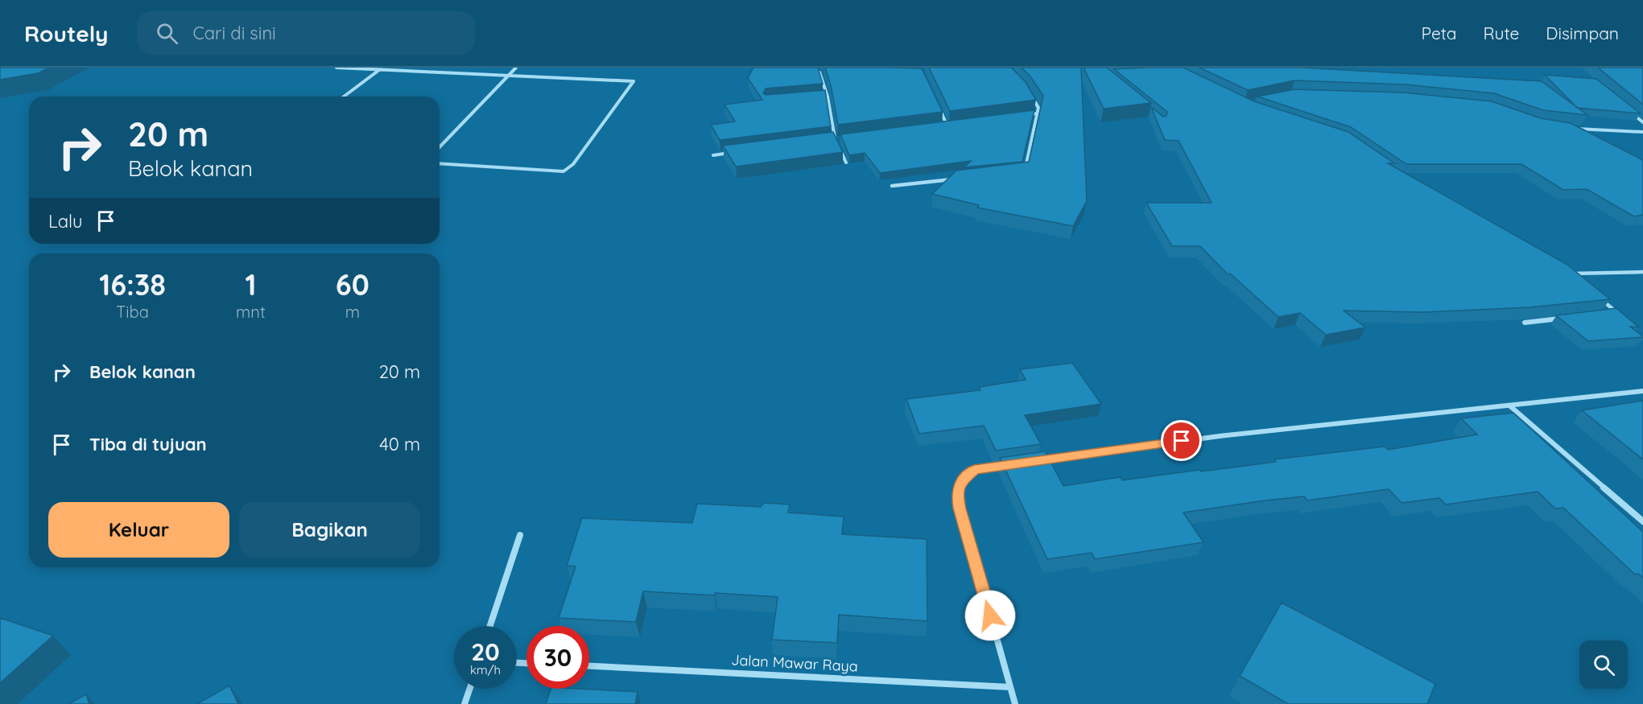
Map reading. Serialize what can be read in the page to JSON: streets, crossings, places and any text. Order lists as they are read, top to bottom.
{
  "streets": {
    "street": ["Jalan Mawar Raya"]
  },
  "page": {
    "header": "Routely",
    "search": "Cari di sini",
    "nav": ["Peta", "Rute", "Disimpan"],
    "turn": ["20 m", "Belok kanan"],
    "then": "Lalu",
    "eta": [
      "16:38",
      "Tiba",
      "1",
      "mnt",
      "60",
      "m"
    ],
    "list": [
      {
        "name": "Belok kanan",
        "value": "20 m"
      },
      {
        "name": "Tiba di tujuan",
        "value": "40 m"
      }
    ],
    "buttons": ["Keluar", "Bagikan"],
    "speed": "20 km/h",
    "limit": "30"
  }
}
